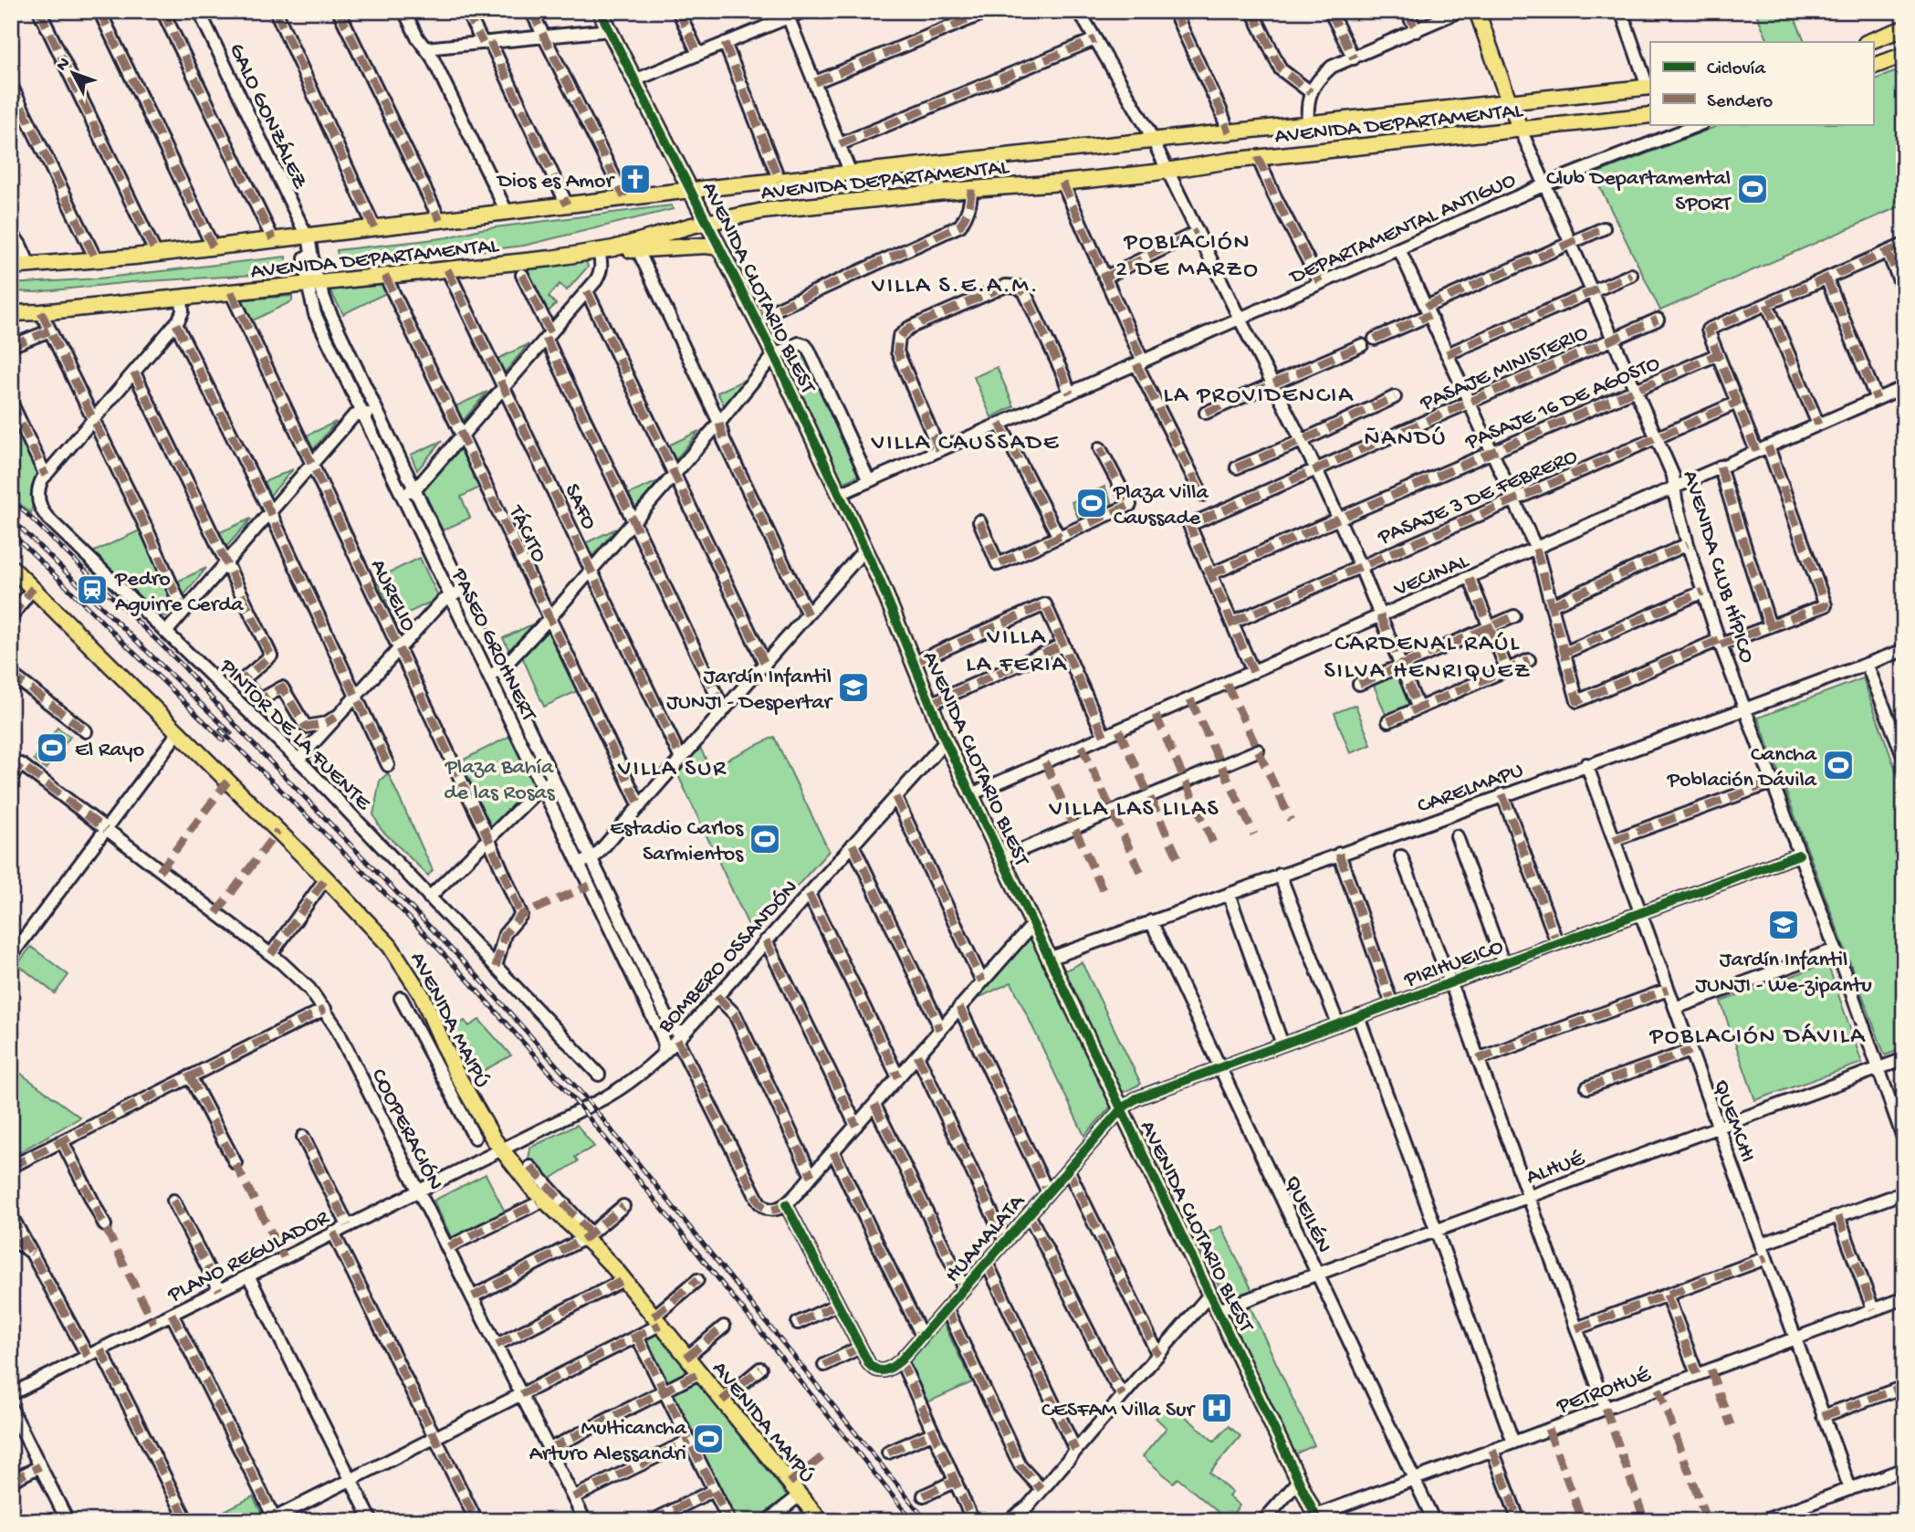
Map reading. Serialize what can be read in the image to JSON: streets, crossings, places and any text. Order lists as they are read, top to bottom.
{
  "streets": {
    "main road": [
      "AVENIDA DEPARTAMENTAL",
      "AVENIDA CLOTARIO BLEST",
      "AVENIDA CLUB HÍPICO",
      "AVENIDA MAIPÚ"
    ],
    "street": [
      "GALO GONZÁLEZ",
      "DEPARTAMENTAL ANTIGUO",
      "PASAJE MINISTERIO",
      "PASAJE 16 DE AGOSTO",
      "PASAJE 3 DE FEBRERO",
      "SAFO",
      "TÁCITO",
      "VECINAL",
      "AURELIO",
      "PASEO GROHNERT",
      "PINTOR DE LA FUENTE",
      "CARELMAPU",
      "BOMBERO OSSANDÓN",
      "PIRIHUEICO",
      "QUEMCHI",
      "COOPERACIÓN",
      "ALHUÉ",
      "QUEILÉN",
      "HUAMALATA",
      "PLANO REGULADOR",
      "PETROHUÉ"
    ]
  },
  "crossings": [
    ["GALO GONZÁLEZ", "AVENIDA DEPARTAMENTAL"],
    ["GALO GONZÁLEZ", "PASEO GROHNERT"],
    ["AVENIDA DEPARTAMENTAL", "AVENIDA CLOTARIO BLEST"],
    ["AVENIDA DEPARTAMENTAL", "SAFO"],
    ["AVENIDA DEPARTAMENTAL", "TÁCITO"],
    ["AVENIDA DEPARTAMENTAL", "AVENIDA CLUB HÍPICO"],
    ["AVENIDA DEPARTAMENTAL", "AURELIO"],
    ["AVENIDA DEPARTAMENTAL", "PASEO GROHNERT"],
    ["DEPARTAMENTAL ANTIGUO", "AVENIDA CLOTARIO BLEST"],
    ["DEPARTAMENTAL ANTIGUO", "AVENIDA CLUB HÍPICO"],
    ["AVENIDA CLOTARIO BLEST", "VECINAL"],
    ["AVENIDA CLOTARIO BLEST", "CARELMAPU"],
    ["AVENIDA CLOTARIO BLEST", "BOMBERO OSSANDÓN"],
    ["AVENIDA CLOTARIO BLEST", "PIRIHUEICO"],
    ["AVENIDA CLOTARIO BLEST", "ALHUÉ"],
    ["AVENIDA CLOTARIO BLEST", "HUAMALATA"],
    ["AVENIDA CLOTARIO BLEST", "PETROHUÉ"],
    ["PASAJE MINISTERIO", "PASAJE 16 DE AGOSTO"],
    ["PASAJE MINISTERIO", "AVENIDA CLUB HÍPICO"],
    ["PASAJE 16 DE AGOSTO", "AVENIDA CLUB HÍPICO"],
    ["PASAJE 3 DE FEBRERO", "AVENIDA CLUB HÍPICO"],
    ["AVENIDA CLUB HÍPICO", "VECINAL"],
    ["AVENIDA CLUB HÍPICO", "CARELMAPU"],
    ["AVENIDA CLUB HÍPICO", "PIRIHUEICO"],
    ["AVENIDA CLUB HÍPICO", "ALHUÉ"],
    ["AURELIO", "PINTOR DE LA FUENTE"],
    ["PASEO GROHNERT", "BOMBERO OSSANDÓN"],
    ["CARELMAPU", "QUEMCHI"],
    ["CARELMAPU", "QUEILÉN"],
    ["BOMBERO OSSANDÓN", "AVENIDA MAIPÚ"],
    ["BOMBERO OSSANDÓN", "PLANO REGULADOR"],
    ["PIRIHUEICO", "QUEMCHI"],
    ["PIRIHUEICO", "QUEILÉN"],
    ["PIRIHUEICO", "HUAMALATA"],
    ["AVENIDA MAIPÚ", "PLANO REGULADOR"],
    ["QUEMCHI", "ALHUÉ"],
    ["QUEMCHI", "PETROHUÉ"],
    ["COOPERACIÓN", "PLANO REGULADOR"],
    ["ALHUÉ", "QUEILÉN"],
    ["QUEILÉN", "PETROHUÉ"]
  ],
  "districts": [
    "POBLACIÓN 2 DE MARZO",
    "VILLA S.E.A.M.",
    "LA PROVIDENCIA",
    "ÑANDÚ",
    "VILLA CAUSSADE",
    "VILLA LA FERIA",
    "CARDENAL RAÚL SILVA HENRIQUEZ",
    "VILLA SUR",
    "VILLA LAS LILAS",
    "POBLACIÓN DÁVILA"
  ],
  "parks": ["Plaza Bahía de las Rosas"],
  "places": {
    "church": ["Dios es Amor"],
    "sports": [
      "Club Departamental SPORT",
      "Plaza Villa Caussade",
      "El Rayo",
      "Cancha Población Dávila",
      "Estadio Carlos Sarmientos",
      "Multicancha Arturo Alessandri"
    ],
    "station": ["Pedro Aguirre Cerda"],
    "school or university": ["Jardín Infantil JUNJI - Despertar", "Jardín Infantil JUNJI - We-zipantu"],
    "hospital": ["CESFAM Villa Sur"]
  },
  "legend": ["Ciclovía", "Sendero"],
  "north": "top left"
}
